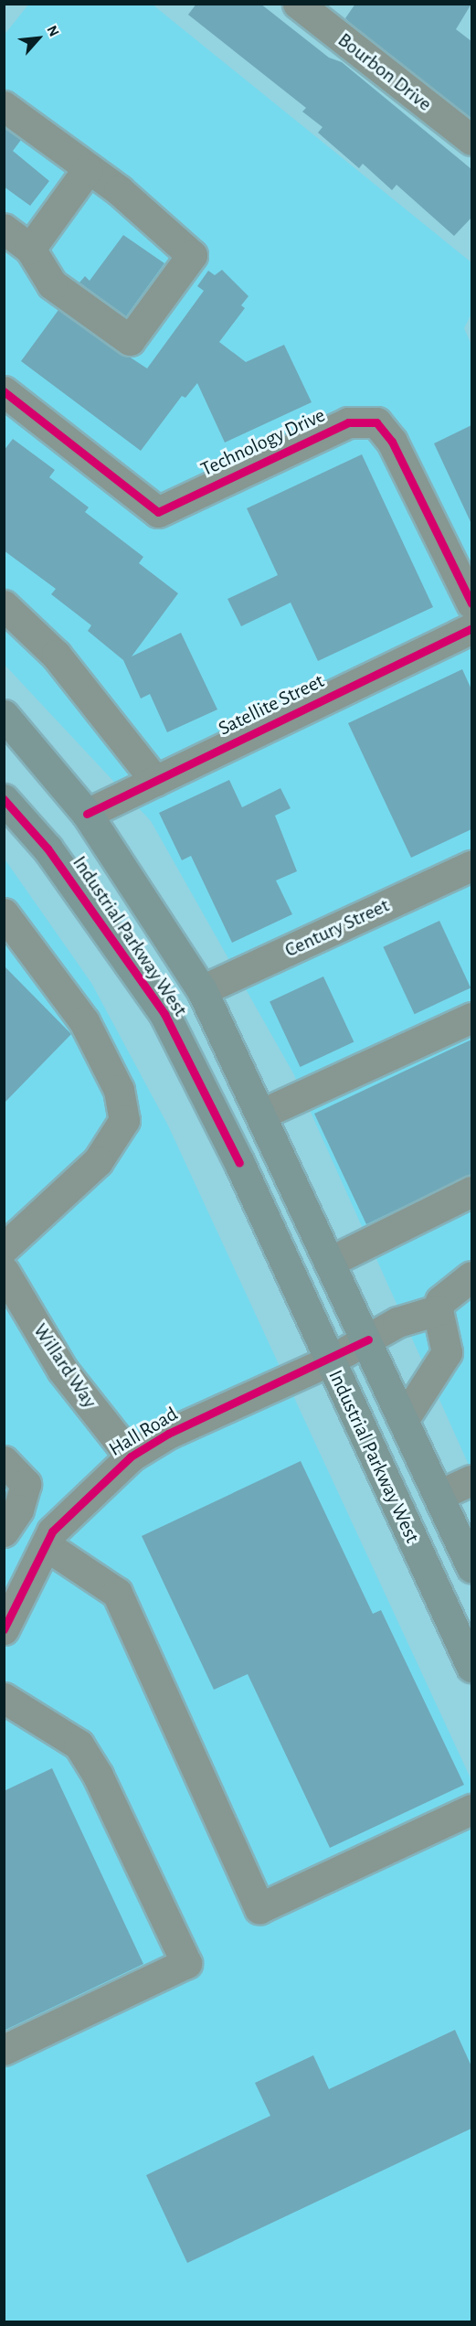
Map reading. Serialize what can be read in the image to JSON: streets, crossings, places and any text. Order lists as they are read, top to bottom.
{
  "streets": {
    "main road": ["Industrial Parkway West"],
    "street": [
      "Bourbon Drive",
      "Technology Drive",
      "Satellite Street",
      "Century Street",
      "Willard Way",
      "Hall Road"
    ]
  },
  "crossings": [
    ["Satellite Street", "Industrial Parkway West"],
    ["Century Street", "Industrial Parkway West"],
    ["Industrial Parkway West", "Hall Road"],
    ["Willard Way", "Hall Road"]
  ],
  "north": "top right"
}
